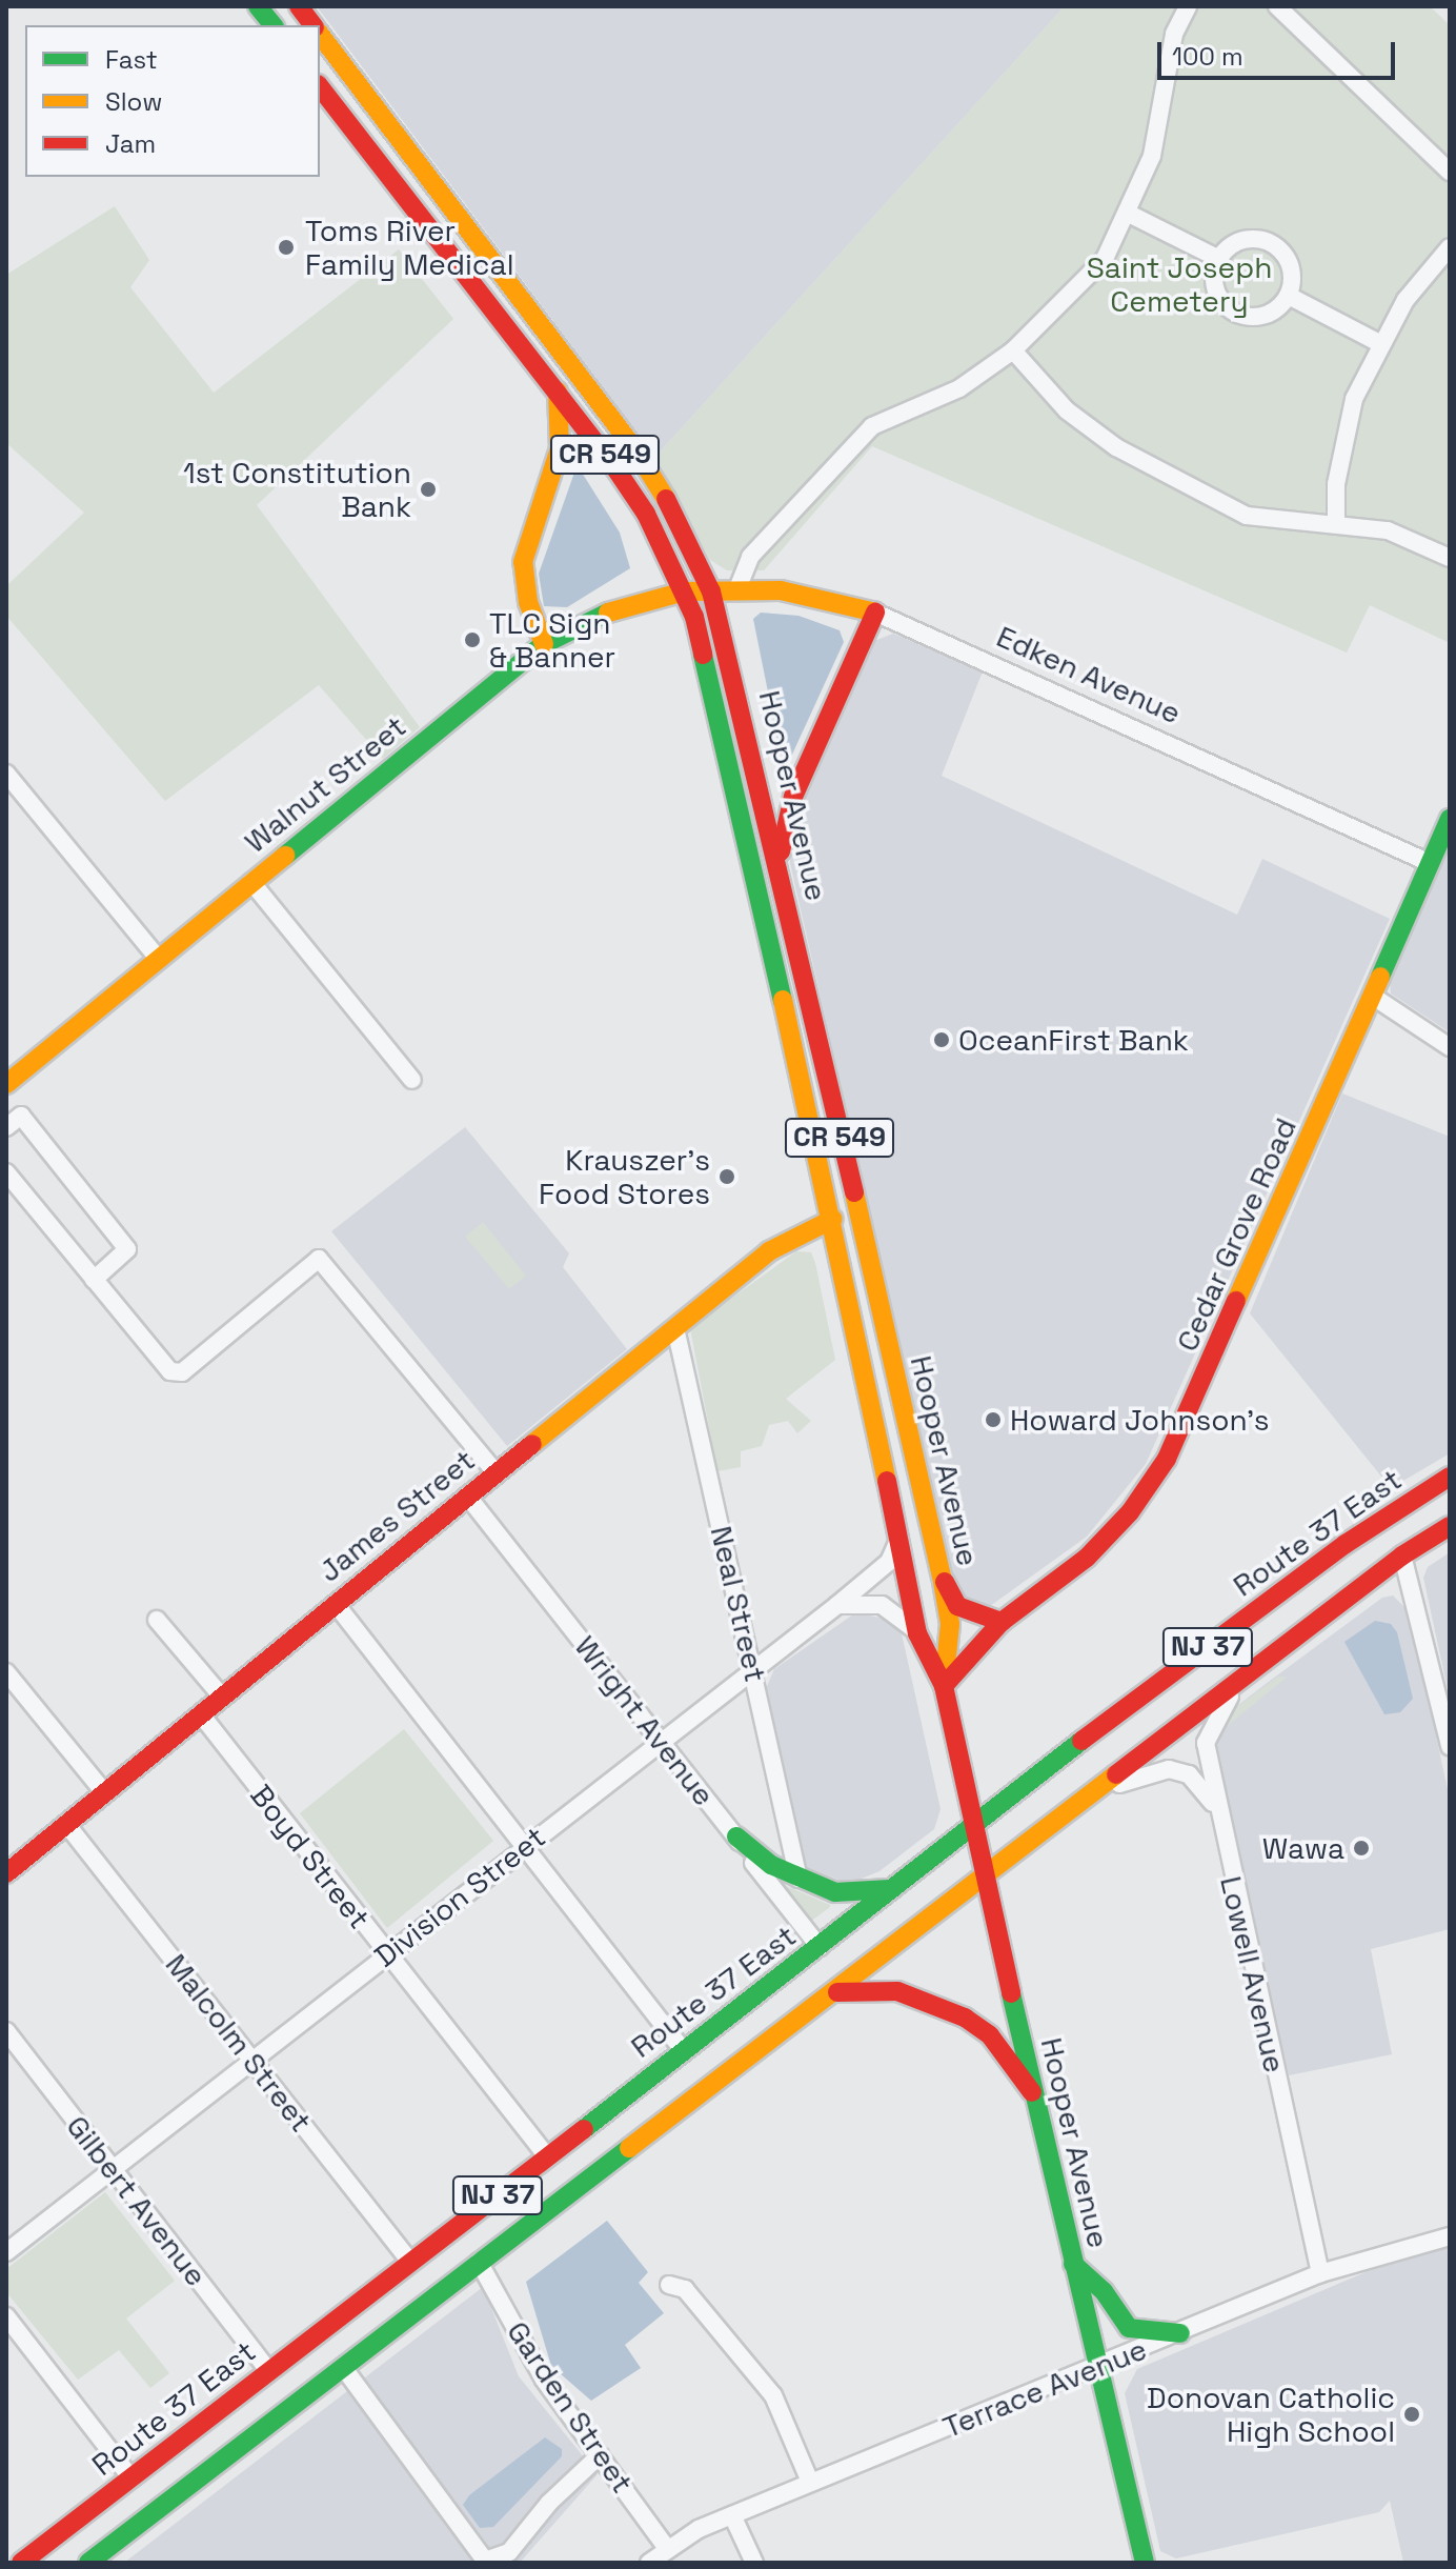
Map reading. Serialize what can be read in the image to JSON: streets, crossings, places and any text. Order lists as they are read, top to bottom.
{
  "streets": {
    "main road": [
      "CR 549",
      "Edken Avenue",
      "Walnut Street",
      "Hooper Avenue",
      "Cedar Grove Road",
      "James Street",
      "Route 37 East",
      "NJ 37"
    ],
    "street": [
      "Neal Street",
      "Wright Avenue",
      "Boyd Street",
      "Division Street",
      "Lowell Avenue",
      "Malcolm Street",
      "Gilbert Avenue",
      "Terrace Avenue",
      "Garden Street"
    ]
  },
  "crossings": [
    ["Edken Avenue", "Walnut Street"],
    ["Edken Avenue", "Hooper Avenue"],
    ["Edken Avenue", "Cedar Grove Road"],
    ["Walnut Street", "Hooper Avenue"],
    ["Hooper Avenue", "Cedar Grove Road"],
    ["Hooper Avenue", "James Street"],
    ["Hooper Avenue", "Route 37 East"],
    ["Hooper Avenue", "Neal Street"],
    ["Hooper Avenue", "NJ 37"],
    ["Hooper Avenue", "Division Street"],
    ["Hooper Avenue", "Terrace Avenue"],
    ["Cedar Grove Road", "Route 37 East"],
    ["Cedar Grove Road", "Neal Street"],
    ["Cedar Grove Road", "Division Street"],
    ["James Street", "Neal Street"],
    ["James Street", "Wright Avenue"],
    ["James Street", "Boyd Street"],
    ["James Street", "Malcolm Street"],
    ["Route 37 East", "Neal Street"],
    ["Route 37 East", "Wright Avenue"],
    ["Route 37 East", "Boyd Street"],
    ["Route 37 East", "Division Street"],
    ["Route 37 East", "Malcolm Street"],
    ["Route 37 East", "Gilbert Avenue"],
    ["Neal Street", "Division Street"],
    ["NJ 37", "Lowell Avenue"],
    ["NJ 37", "Garden Street"],
    ["Wright Avenue", "Division Street"],
    ["Boyd Street", "Division Street"],
    ["Division Street", "Malcolm Street"],
    ["Division Street", "Gilbert Avenue"],
    ["Lowell Avenue", "Terrace Avenue"],
    ["Terrace Avenue", "Garden Street"]
  ],
  "parks": ["Saint Joseph Cemetery"],
  "places": [
    "Toms River Family Medical",
    "1st Constitution Bank",
    "TLC Sign & Banner",
    "OceanFirst Bank",
    "Krauszer's Food Stores",
    "Howard Johnson's",
    "Wawa",
    "Donovan Catholic High School"
  ],
  "legend": ["Fast", "Slow", "Jam"],
  "scale_bar": "100 m"
}
